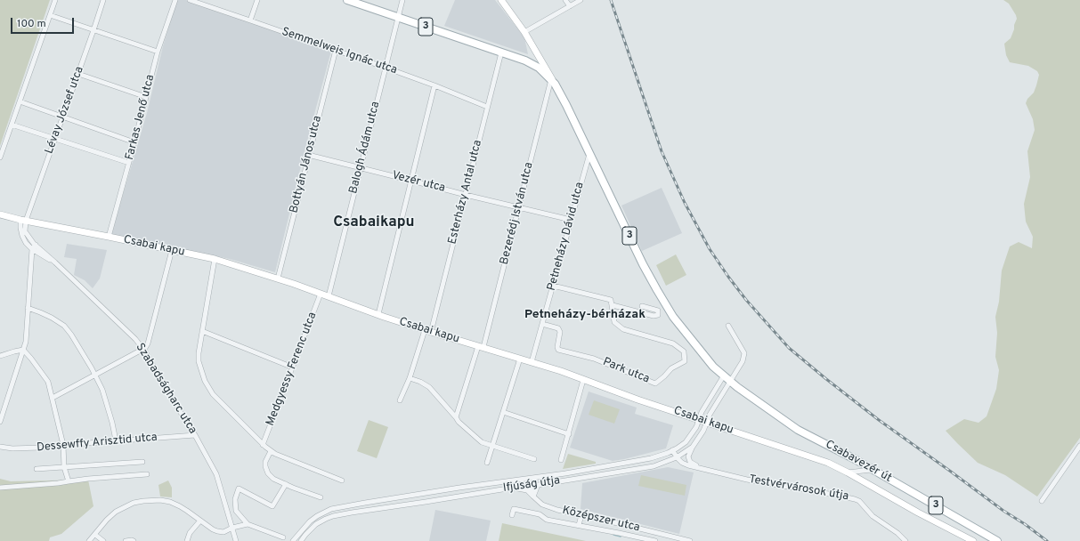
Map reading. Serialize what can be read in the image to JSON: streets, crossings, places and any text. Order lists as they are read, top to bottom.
{
  "streets": {
    "main road": ["3", "Csabavezér út"],
    "street": [
      "Semmelweis Ignác utca",
      "Lévay József utca",
      "Farkas Jenő utca",
      "Balogh Ádám utca",
      "Bottyán János utca",
      "Vezér utca",
      "Esterházy Antal utca",
      "Bezerédj István utca",
      "Petneházy Dávid utca",
      "Csabai kapu",
      "Medgyessy Ferenc utca",
      "Park utca",
      "Szabadságharc utca",
      "Dessewffy Arisztid utca",
      "Ifjúság útja",
      "Testvérvárosok útja",
      "Középszer utca"
    ]
  },
  "crossings": [
    ["3", "Balogh Ádám utca"],
    ["3", "Esterházy Antal utca"],
    ["3", "Bezerédj István utca"],
    ["3", "Petneházy Dávid utca"],
    ["3", "Csabavezér út"],
    ["3", "Ifjúság útja"],
    ["Semmelweis Ignác utca", "Balogh Ádám utca"],
    ["Semmelweis Ignác utca", "Bottyán János utca"],
    ["Semmelweis Ignác utca", "Esterházy Antal utca"],
    ["Lévay József utca", "Csabai kapu"],
    ["Lévay József utca", "Szabadságharc utca"],
    ["Farkas Jenő utca", "Csabai kapu"],
    ["Balogh Ádám utca", "Vezér utca"],
    ["Balogh Ádám utca", "Csabai kapu"],
    ["Bottyán János utca", "Vezér utca"],
    ["Bottyán János utca", "Csabai kapu"],
    ["Vezér utca", "Esterházy Antal utca"],
    ["Vezér utca", "Bezerédj István utca"],
    ["Vezér utca", "Petneházy Dávid utca"],
    ["Esterházy Antal utca", "Csabai kapu"],
    ["Bezerédj István utca", "Csabai kapu"],
    ["Petneházy Dávid utca", "Csabai kapu"],
    ["Petneházy Dávid utca", "Park utca"],
    ["Csabai kapu", "Medgyessy Ferenc utca"],
    ["Csabai kapu", "Szabadságharc utca"],
    ["Csabai kapu", "Ifjúság útja"],
    ["Szabadságharc utca", "Dessewffy Arisztid utca"],
    ["Csabavezér út", "Ifjúság útja"],
    ["Ifjúság útja", "Testvérvárosok útja"],
    ["Ifjúság útja", "Középszer utca"]
  ],
  "districts": ["Csabaikapu", "Petneházy-bérházak"],
  "scale_bar": "100 m"
}
